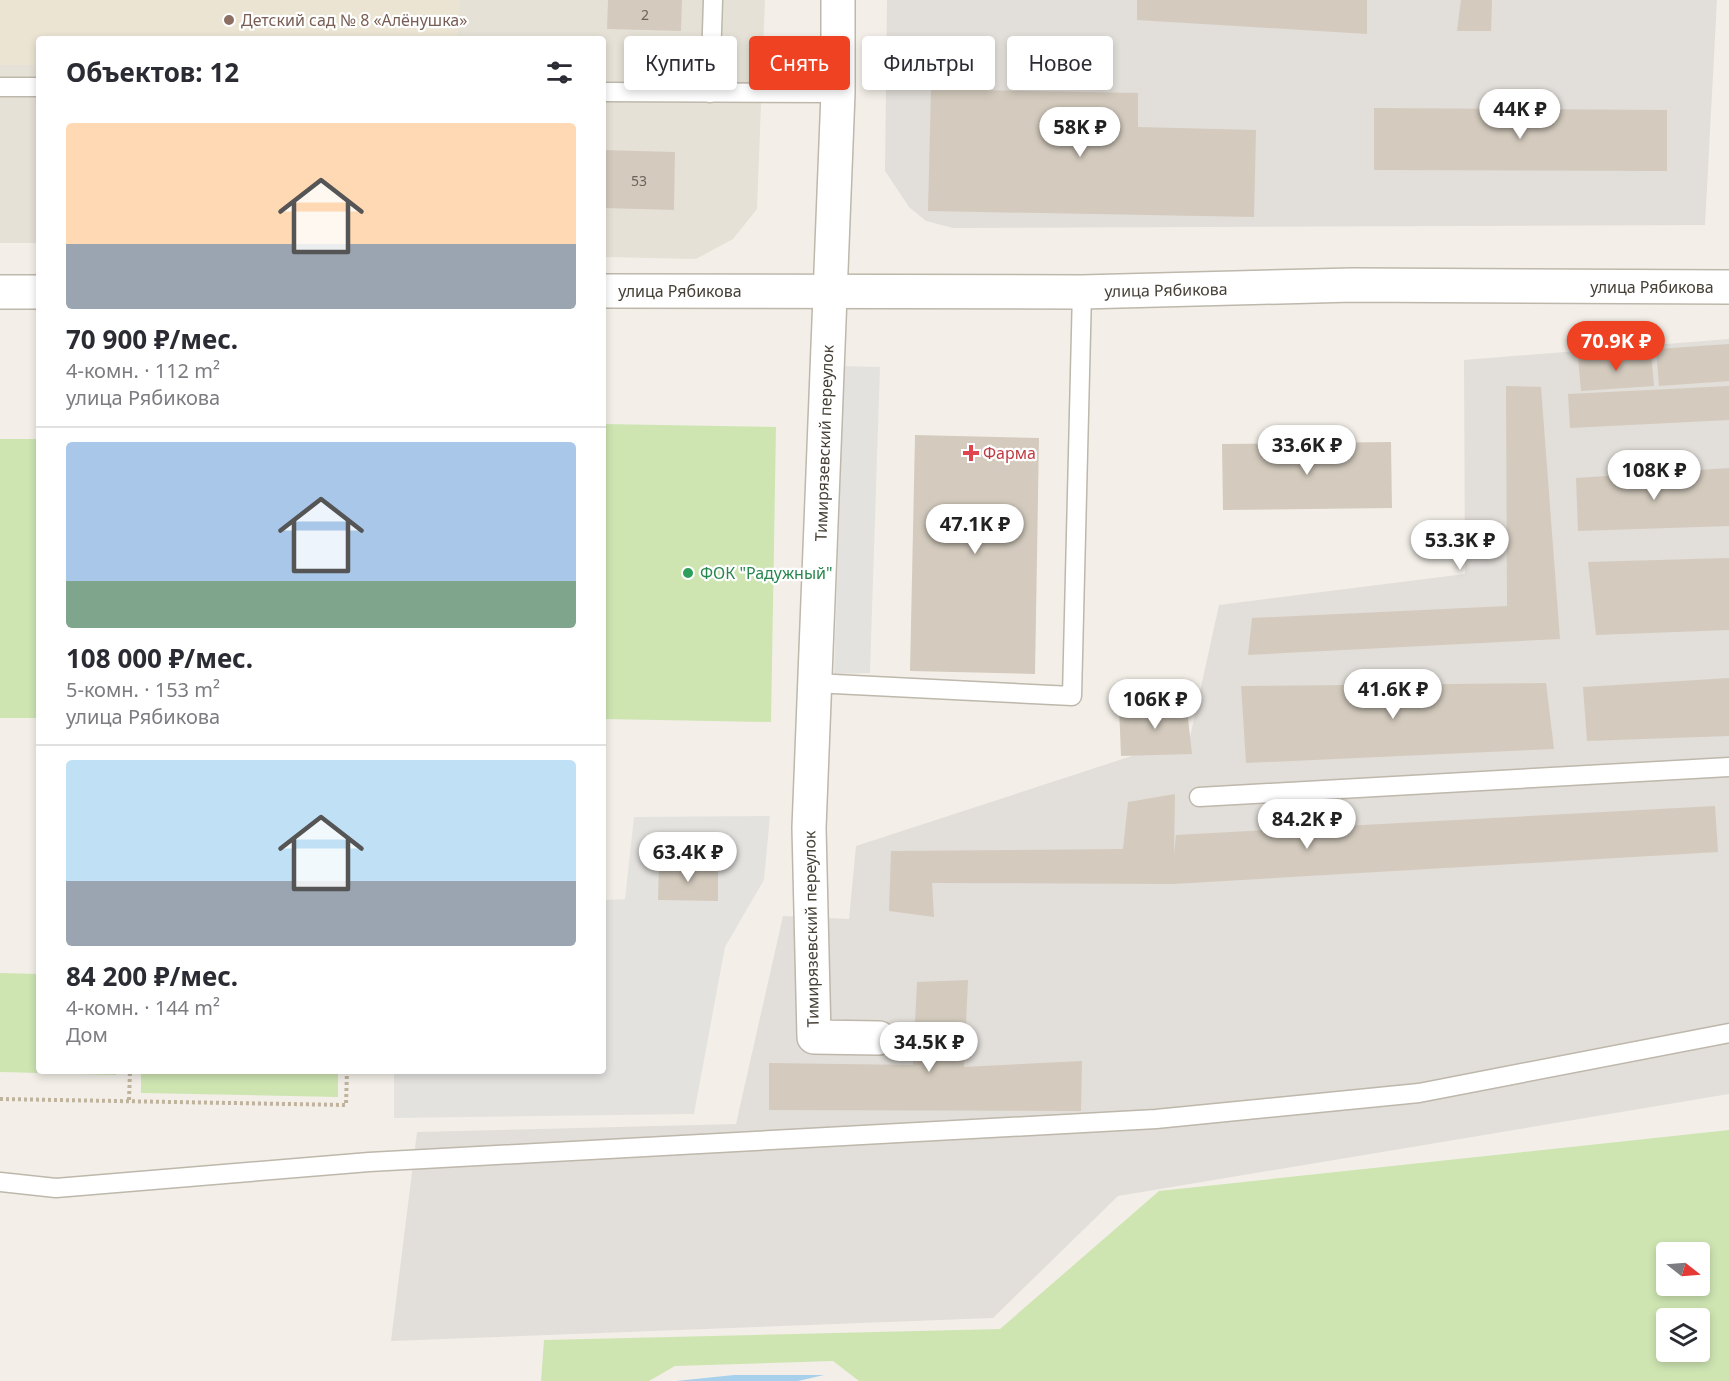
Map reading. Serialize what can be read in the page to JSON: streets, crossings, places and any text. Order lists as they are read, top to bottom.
{
  "streets": {
    "street": ["улица Рябикова", "Тимирязевский переулок"]
  },
  "crossings": [
    ["улица Рябикова", "Тимирязевский переулок"]
  ],
  "places": {
    "other": ["Детский сад № 8 «Алёнушка»", "ФОК \"Радужный\""],
    "health": ["Фарма"]
  },
  "house_numbers": ["2", "53"],
  "north": "right",
  "page": {
    "chip": [
      "Купить",
      "Снять",
      "Фильтры",
      "Новое"
    ],
    "heading": "Объектов: 12",
    "price": [
      "44K ₽",
      "58K ₽",
      "70.9K ₽",
      "33.6K ₽",
      "108K ₽",
      "47.1K ₽",
      "53.3K ₽",
      "41.6K ₽",
      "106K ₽",
      "84.2K ₽",
      "63.4K ₽",
      "34.5K ₽"
    ],
    "list": [
      {
        "name": "70 900 ₽/мес.",
        "note": "4-комн. · 112 m² · улица Рябикова"
      },
      {
        "name": "108 000 ₽/мес.",
        "note": "5-комн. · 153 m² · улица Рябикова"
      },
      {
        "name": "84 200 ₽/мес.",
        "note": "4-комн. · 144 m² · Дом"
      }
    ]
  }
}
